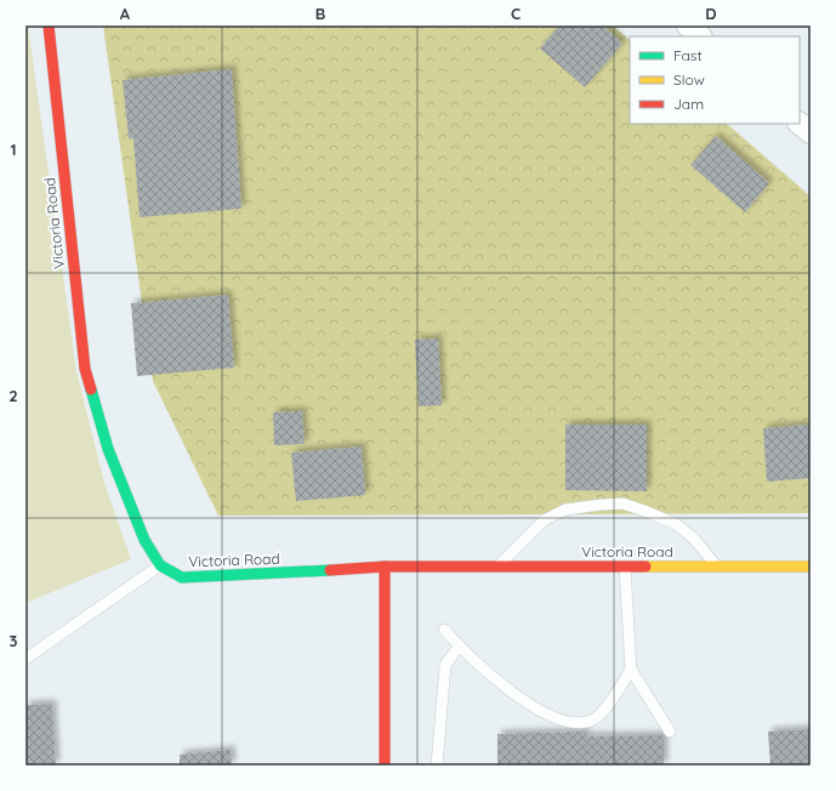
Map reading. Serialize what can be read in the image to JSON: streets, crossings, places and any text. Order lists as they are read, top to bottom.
{
  "streets": {
    "street": ["Victoria Road"]
  },
  "legend": ["Fast", "Slow", "Jam"],
  "grid": {
    "columns": [
      "A",
      "B",
      "C",
      "D"
    ],
    "rows": ["1", "2", "3"]
  }
}
